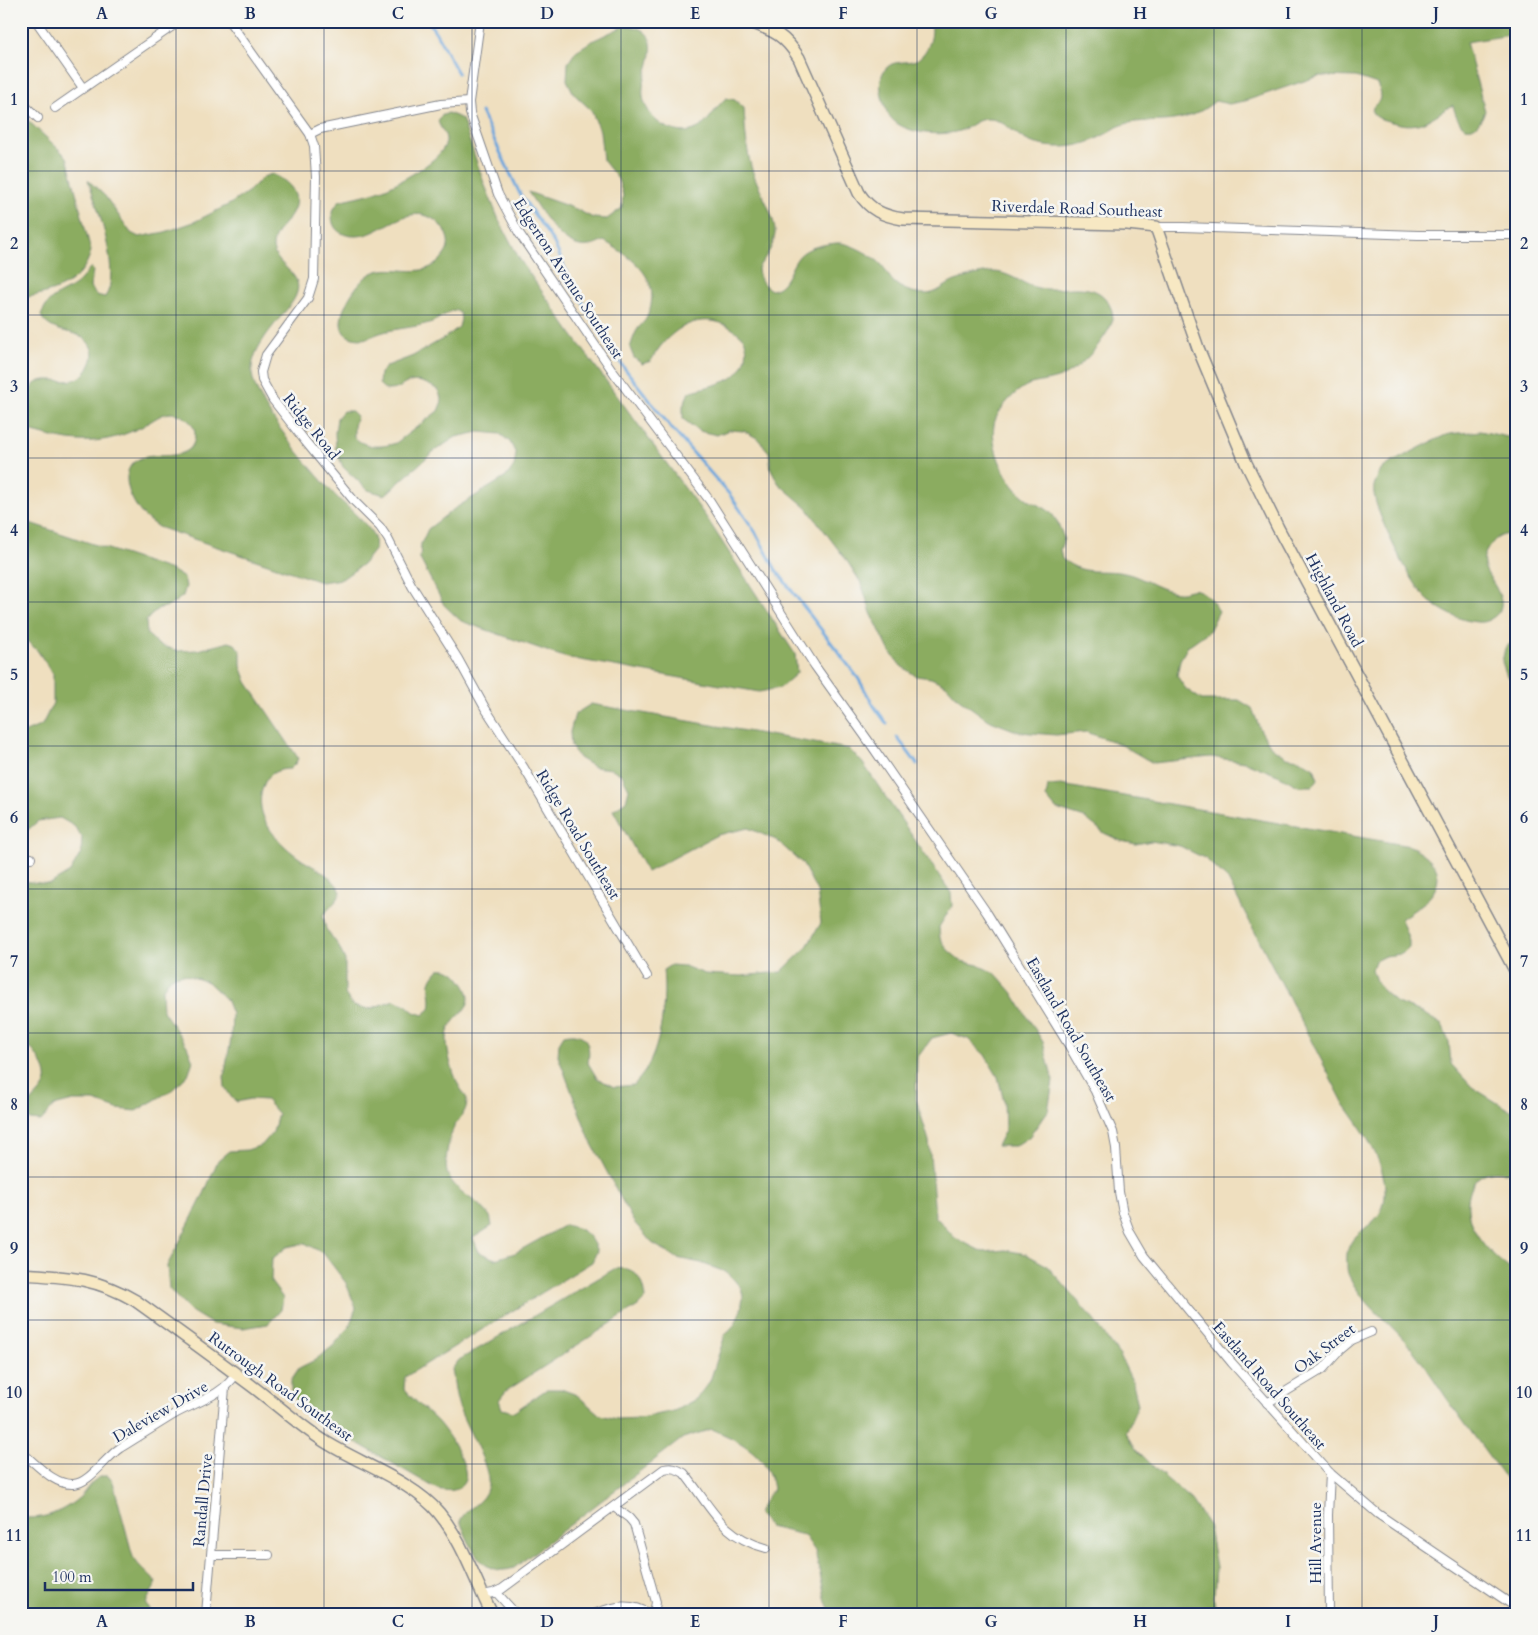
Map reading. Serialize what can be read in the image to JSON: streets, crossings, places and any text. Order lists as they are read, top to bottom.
{
  "streets": {
    "street": [
      "Riverdale Road Southeast",
      "Edgerton Avenue Southeast",
      "Ridge Road",
      "Highland Road",
      "Ridge Road Southeast",
      "Eastland Road Southeast",
      "Oak Street",
      "Rutrough Road Southeast",
      "Daleview Drive",
      "Randall Drive",
      "Hill Avenue"
    ]
  },
  "crossings": [
    ["Riverdale Road Southeast", "Highland Road"],
    ["Edgerton Avenue Southeast", "Eastland Road Southeast"],
    ["Ridge Road", "Ridge Road Southeast"],
    ["Eastland Road Southeast", "Oak Street"],
    ["Eastland Road Southeast", "Hill Avenue"],
    ["Rutrough Road Southeast", "Daleview Drive"],
    ["Daleview Drive", "Randall Drive"]
  ],
  "scale_bar": "100 m",
  "grid": {
    "columns": [
      "A",
      "B",
      "C",
      "D",
      "E",
      "F",
      "G",
      "H",
      "I",
      "J"
    ],
    "rows": [
      "1",
      "2",
      "3",
      "4",
      "5",
      "6",
      "7",
      "8",
      "9",
      "10",
      "11"
    ]
  }
}
